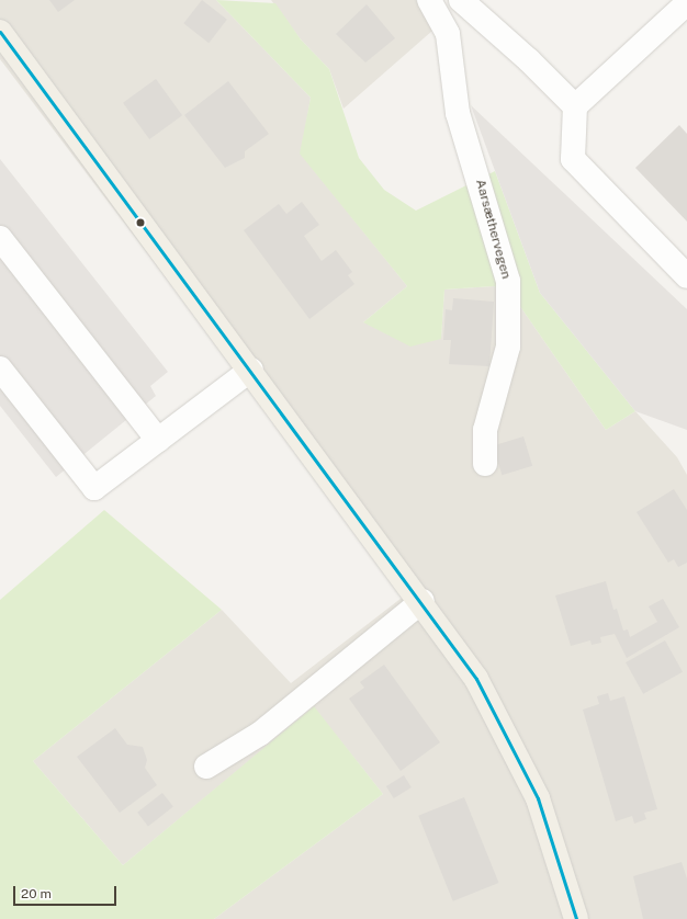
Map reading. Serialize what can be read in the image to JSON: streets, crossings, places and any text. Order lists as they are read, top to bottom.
{
  "streets": {
    "lane": ["Aarsæthervegen"]
  },
  "scale_bar": "20 m"
}
